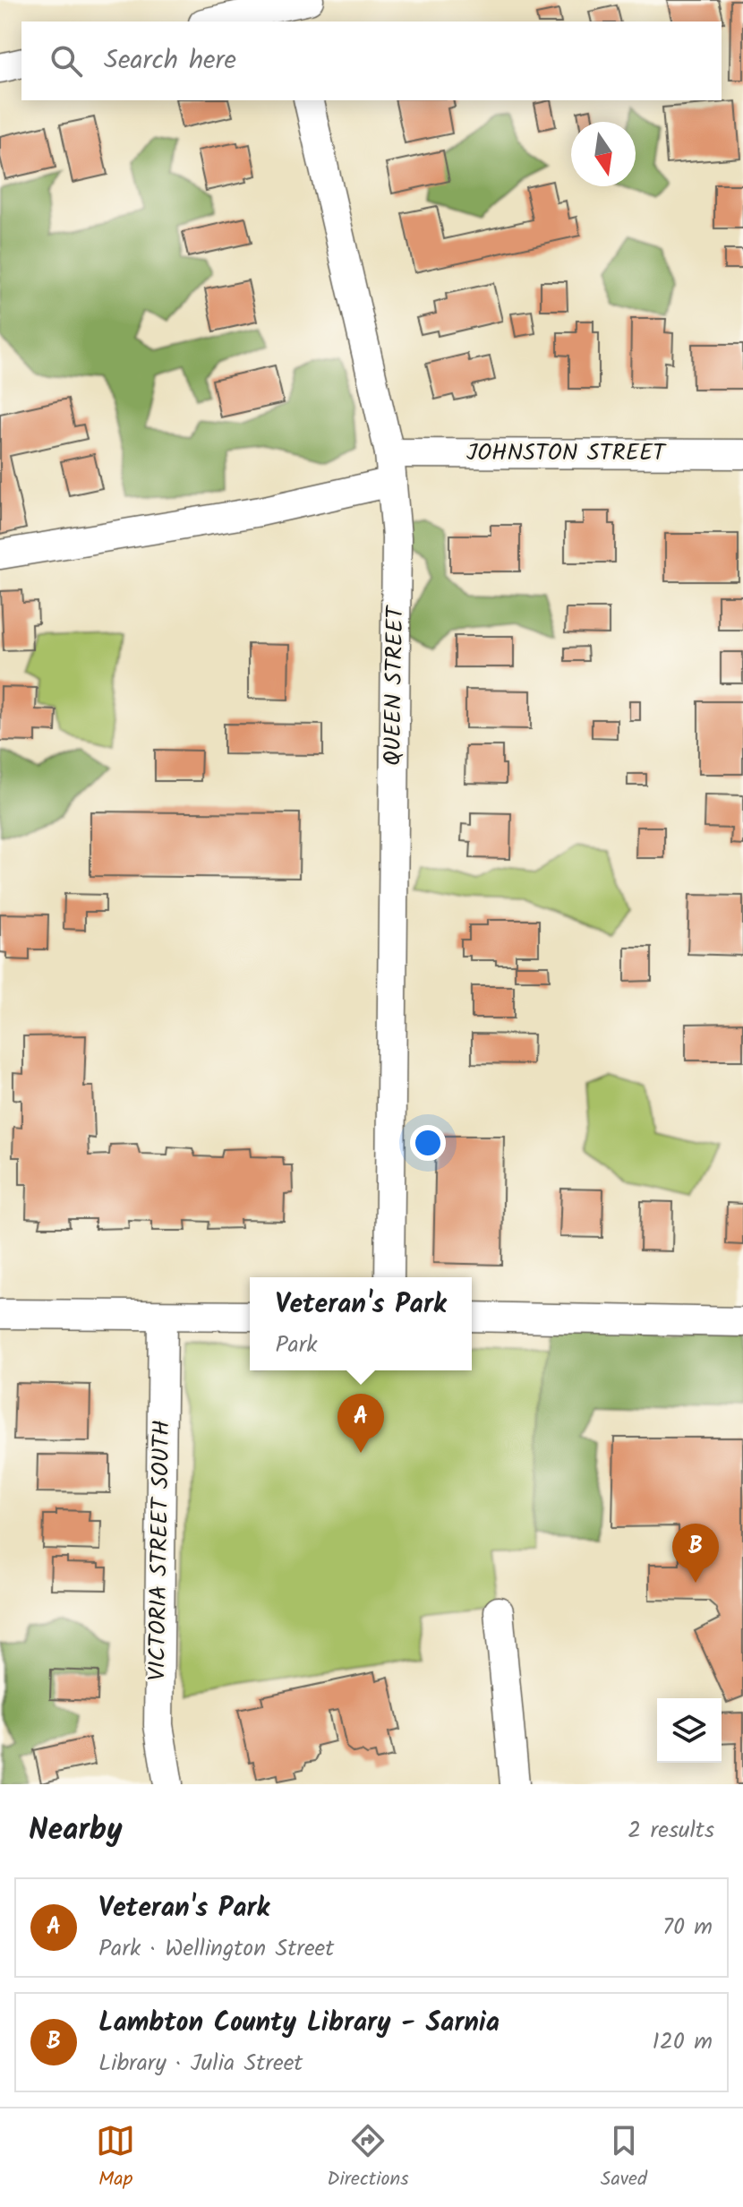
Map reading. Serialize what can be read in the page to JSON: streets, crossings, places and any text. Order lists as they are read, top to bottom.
{
  "streets": {
    "street": ["JOHNSTON STREET", "QUEEN STREET", "VICTORIA STREET SOUTH"]
  },
  "crossings": [
    ["JOHNSTON STREET", "QUEEN STREET"]
  ],
  "north": "bottom",
  "page": {
    "search": "Search here",
    "popup": ["Veteran's Park", "Park"],
    "pins": ["A", "B"],
    "heading": ["Nearby", "2 results"],
    "list": [
      {
        "mark": "A",
        "name": "Veteran's Park",
        "note": "Park · Wellington Street",
        "value": "70 m"
      },
      {
        "mark": "B",
        "name": "Lambton County Library - Sarnia",
        "note": "Library · Julia Street",
        "value": "120 m"
      }
    ],
    "nav": ["Map", "Directions", "Saved"]
  }
}
